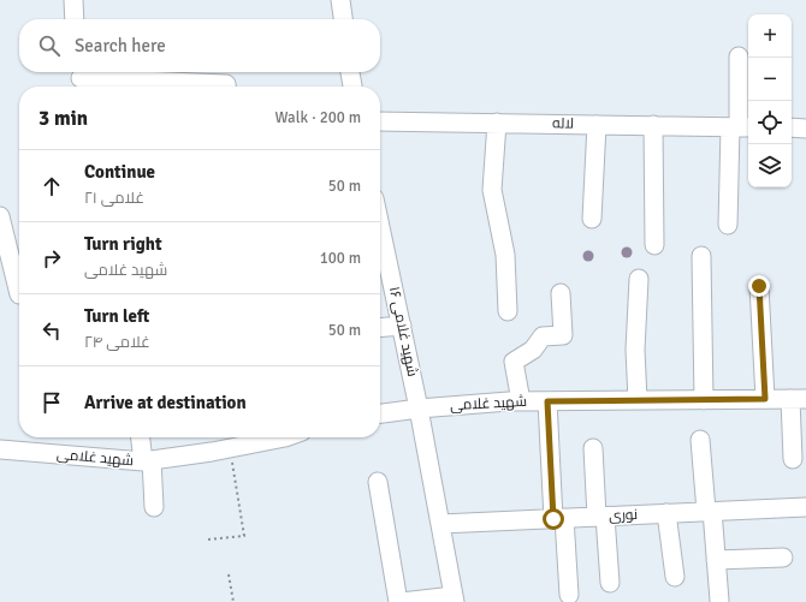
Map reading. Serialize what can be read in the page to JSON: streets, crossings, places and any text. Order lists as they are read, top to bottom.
{
  "streets": {
    "street": [
      "لاله",
      "شهید غلامی ۱۶",
      "شهید غلامی",
      "نوری"
    ]
  },
  "crossings": [
    ["شهید غلامی ۱۶", "شهید غلامی"],
    ["شهید غلامی ۱۶", "نوری"]
  ],
  "page": {
    "map_buttons": ["+", "−"],
    "search": "Search here",
    "heading": ["3 min", "Walk · 200 m"],
    "list": [
      ["Continue", "غلامی ۲۱", "50 m"],
      ["Turn right", "شهید غلامی", "100 m"],
      ["Turn left", "غلامی ۲۴", "50 m"],
      "Arrive at destination"
    ]
  }
}
